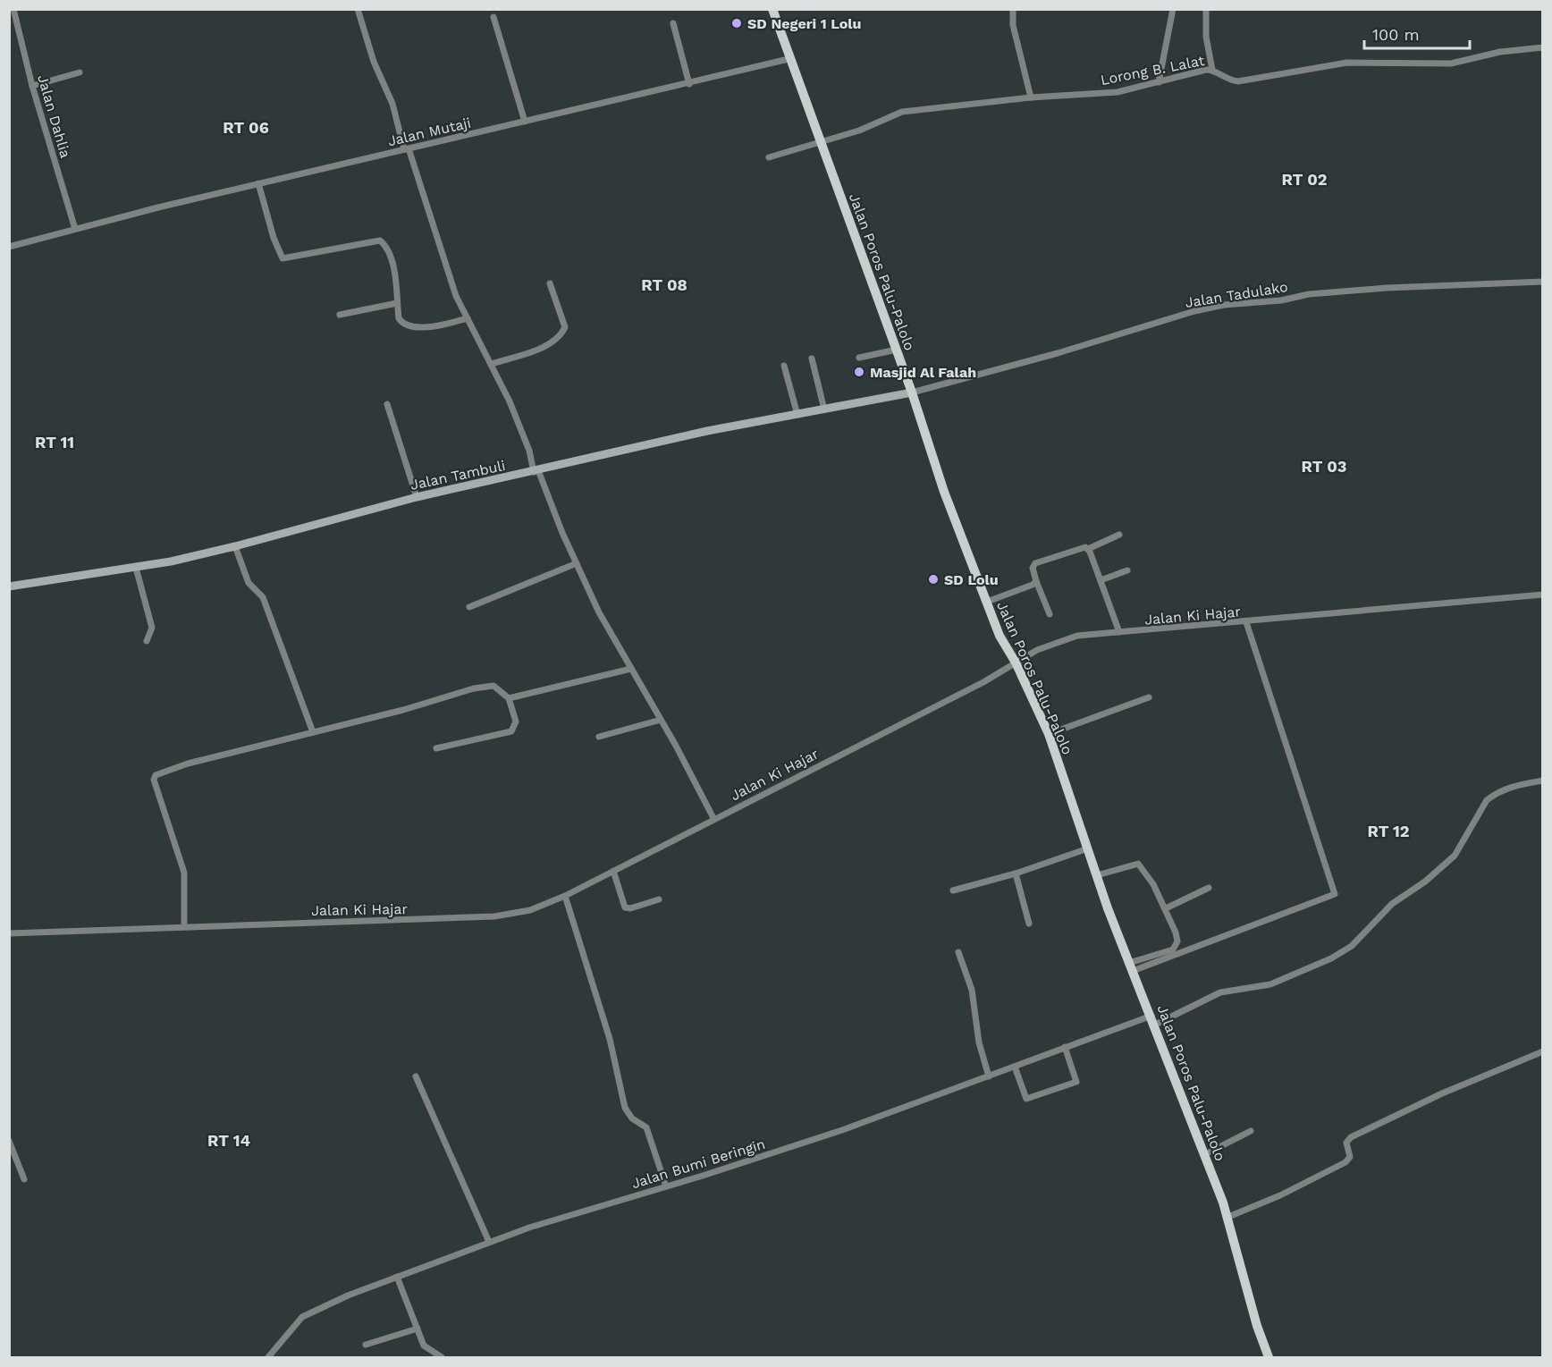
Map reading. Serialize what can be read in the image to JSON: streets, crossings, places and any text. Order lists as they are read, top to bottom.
{
  "streets": {
    "main road": ["Jalan Poros Palu-Palolo"],
    "street": [
      "Lorong B. Lalat",
      "Jalan Dahlia",
      "Jalan Mutaji",
      "Jalan Tadulako",
      "Jalan Tambuli",
      "Jalan Ki Hajar",
      "Jalan Bumi Beringin"
    ]
  },
  "crossings": [
    ["Lorong B. Lalat", "Jalan Poros Palu-Palolo"],
    ["Jalan Dahlia", "Jalan Mutaji"],
    ["Jalan Mutaji", "Jalan Poros Palu-Palolo"],
    ["Jalan Poros Palu-Palolo", "Jalan Tadulako"],
    ["Jalan Poros Palu-Palolo", "Jalan Tambuli"],
    ["Jalan Poros Palu-Palolo", "Jalan Ki Hajar"],
    ["Jalan Poros Palu-Palolo", "Jalan Bumi Beringin"],
    ["Jalan Tadulako", "Jalan Tambuli"]
  ],
  "districts": [
    "RT 06",
    "RT 02",
    "RT 08",
    "RT 11",
    "RT 03",
    "RT 12",
    "RT 14"
  ],
  "places": ["SD Negeri 1 Lolu", "Masjid Al Falah", "SD Lolu"],
  "scale_bar": "100 m"
}
